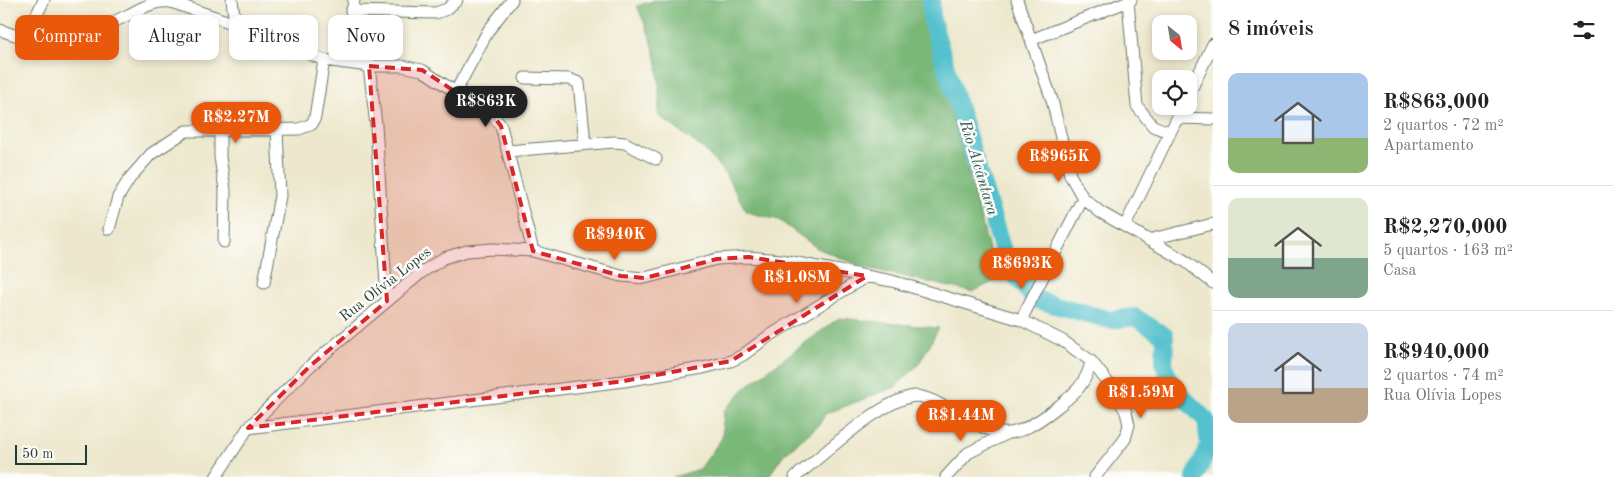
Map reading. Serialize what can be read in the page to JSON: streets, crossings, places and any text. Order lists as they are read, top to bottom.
{
  "streets": {
    "street": ["Rua Olívia Lopes"]
  },
  "water": ["Rio Alcântara"],
  "scale_bar": "50 m",
  "north": "bottom right",
  "page": {
    "heading": "8 imóveis",
    "chip": [
      "Comprar",
      "Alugar",
      "Filtros",
      "Novo"
    ],
    "list": [
      {
        "name": "R$863,000",
        "note": "2 quartos · 72 m² · Apartamento"
      },
      {
        "name": "R$2,270,000",
        "note": "5 quartos · 163 m² · Casa"
      },
      {
        "name": "R$940,000",
        "note": "2 quartos · 74 m² · Rua Olívia Lopes"
      }
    ],
    "price": [
      "R$863K",
      "R$2.27M",
      "R$965K",
      "R$940K",
      "R$693K",
      "R$1.08M",
      "R$1.59M",
      "R$1.44M"
    ],
    "scale": "50 m"
  }
}
